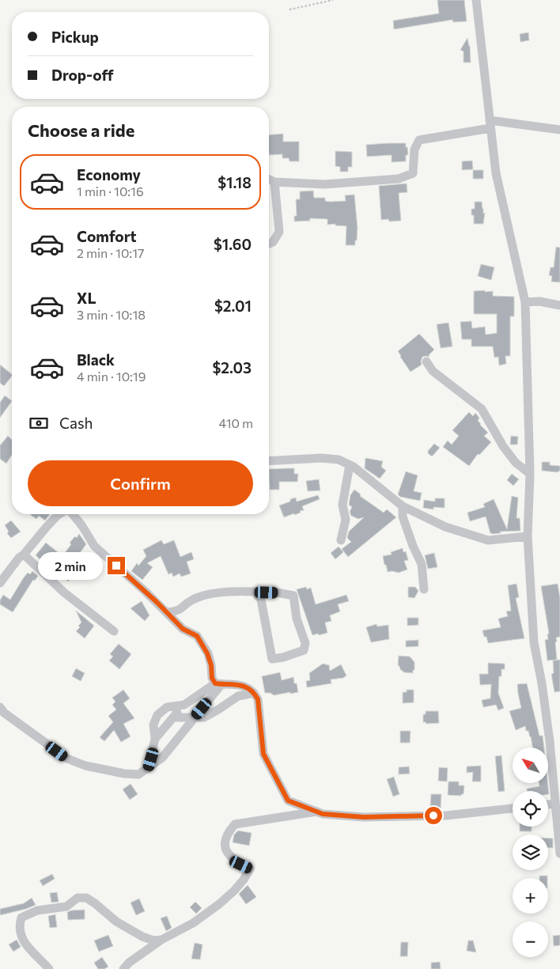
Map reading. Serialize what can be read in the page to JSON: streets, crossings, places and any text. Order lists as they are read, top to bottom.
{
  "north": "top left",
  "page": {
    "banner": ["Pickup", "Drop-off"],
    "heading": "Choose a ride",
    "list": [
      {
        "name": "Economy",
        "note": "1 min · 10:16",
        "value": "$1.18"
      },
      {
        "name": "Comfort",
        "note": "2 min · 10:17",
        "value": "$1.60"
      },
      {
        "name": "XL",
        "note": "3 min · 10:18",
        "value": "$2.01"
      },
      {
        "name": "Black",
        "note": "4 min · 10:19",
        "value": "$2.03"
      }
    ],
    "pay": ["Cash", "410 m"],
    "buttons": "Confirm",
    "bubble": "2 min",
    "map_buttons": ["+", "−"]
  }
}
